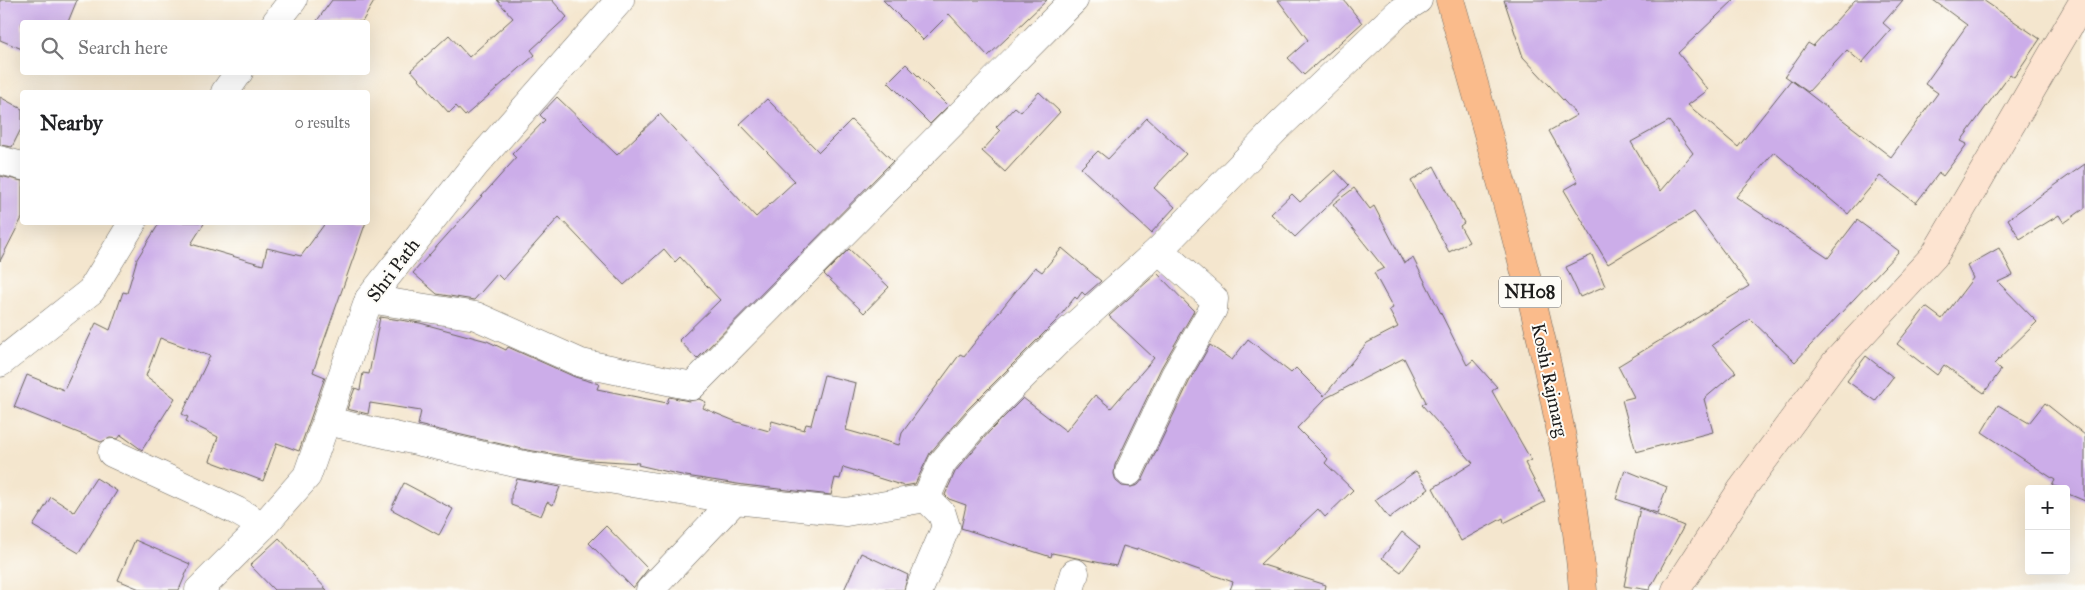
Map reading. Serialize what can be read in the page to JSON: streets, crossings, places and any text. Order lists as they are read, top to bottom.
{
  "streets": {
    "main road": ["NH08", "Koshi Rajmarg"],
    "street": ["Shri Path"]
  },
  "page": {
    "search": "Search here",
    "heading": ["Nearby", "0 results"],
    "map_buttons": ["+", "−"]
  }
}
